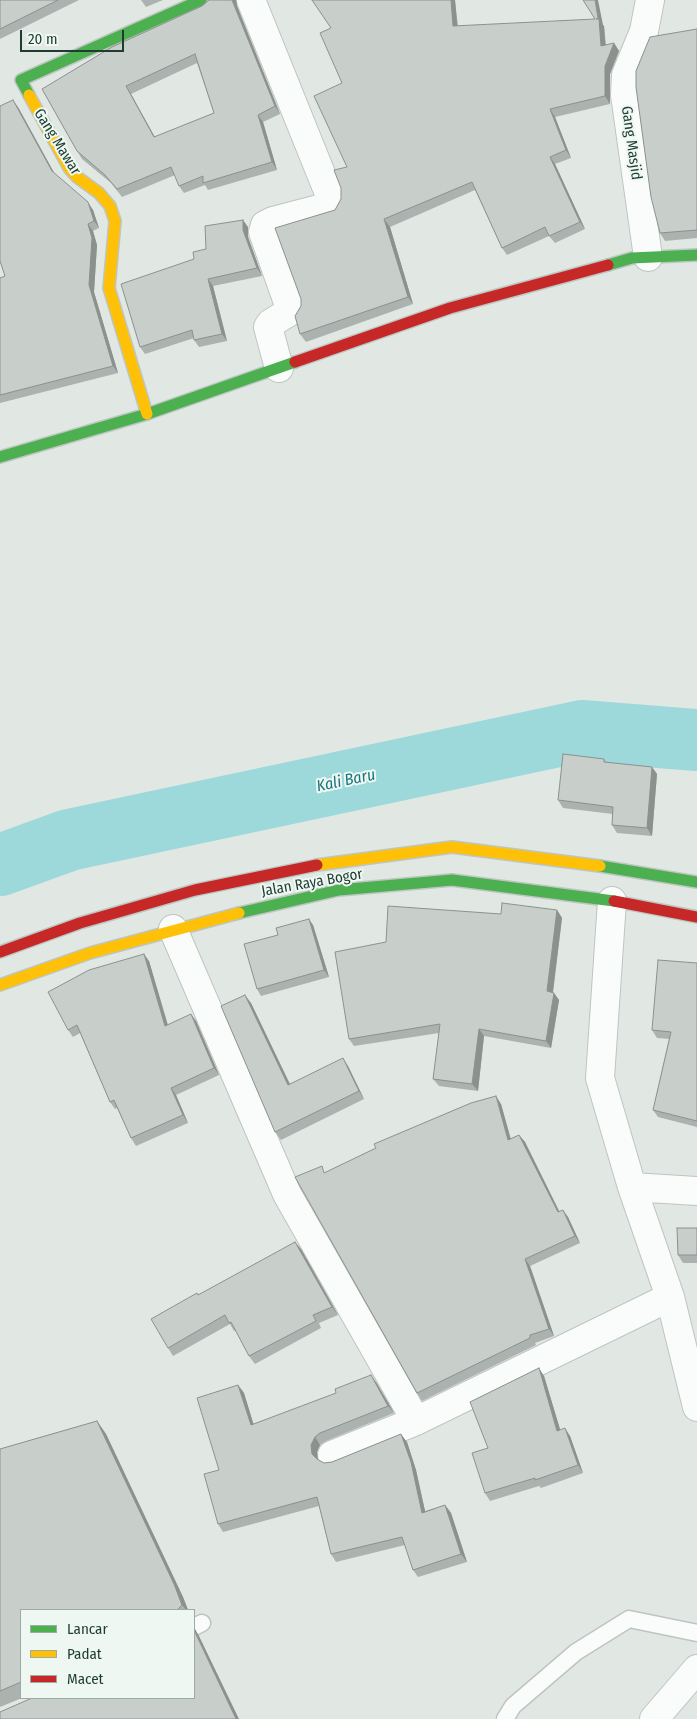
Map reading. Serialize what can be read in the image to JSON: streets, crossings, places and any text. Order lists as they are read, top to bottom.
{
  "streets": {
    "main road": ["Gang Mawar", "Jalan Raya Bogor"],
    "street": ["Gang Masjid"]
  },
  "water": ["Kali Baru"],
  "legend": ["Lancar", "Padat", "Macet"],
  "scale_bar": "20 m"
}
